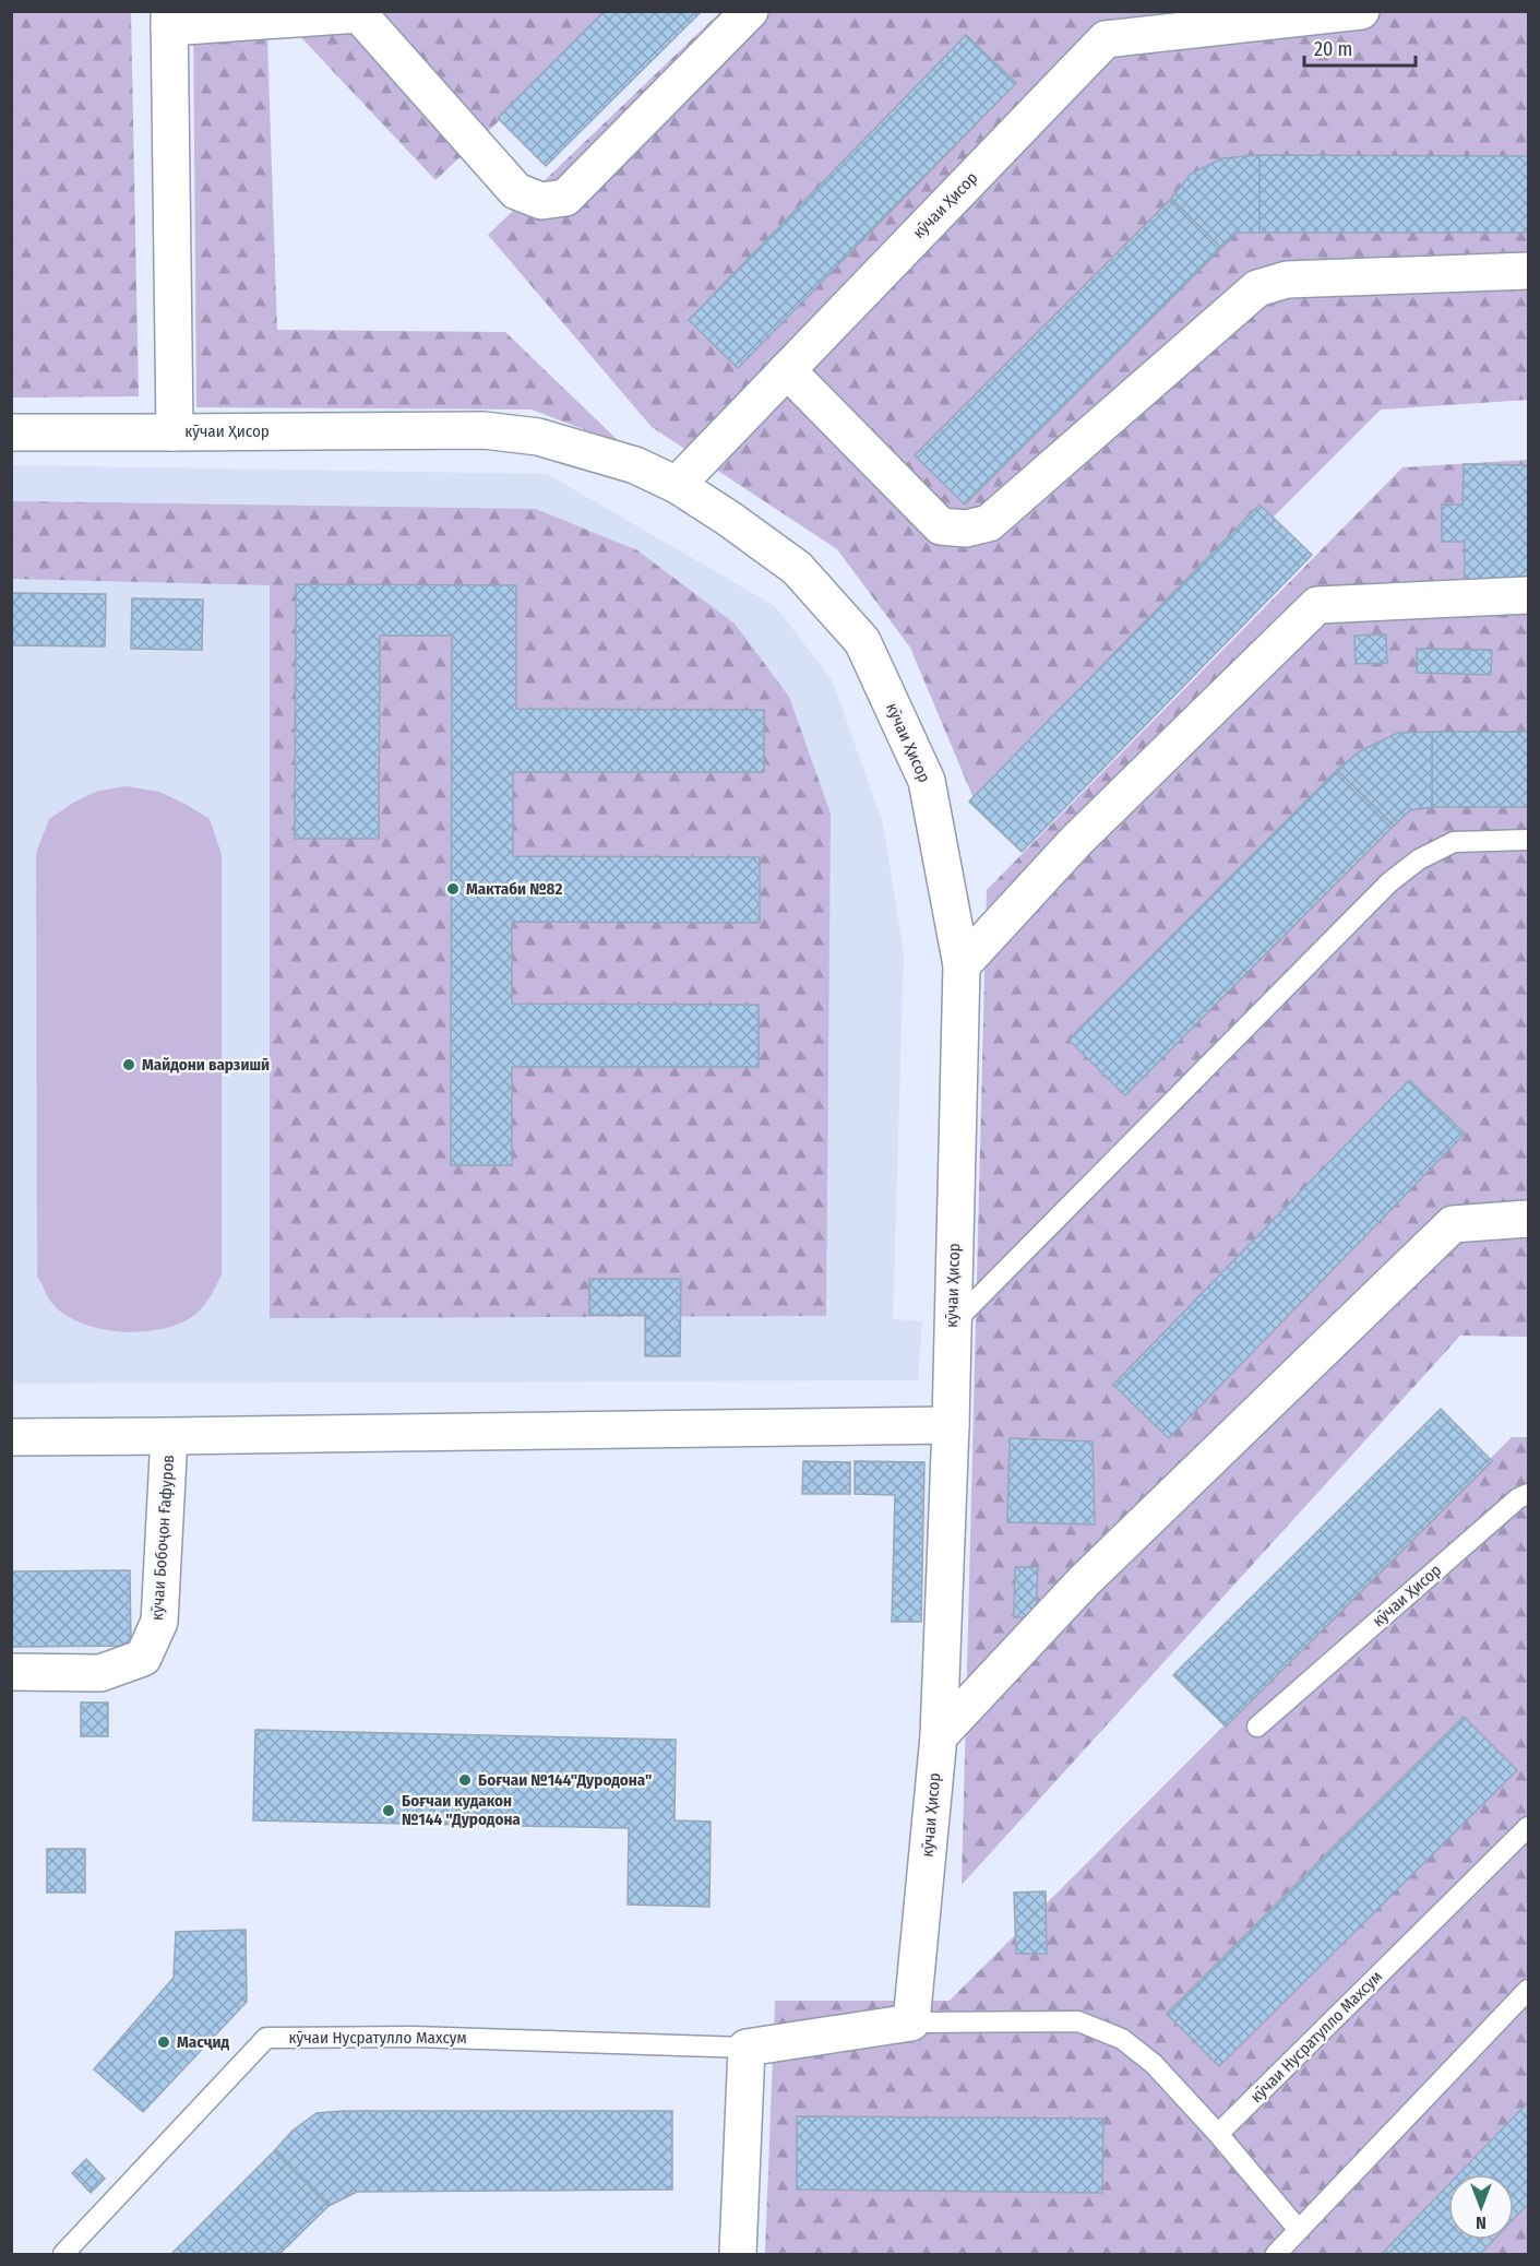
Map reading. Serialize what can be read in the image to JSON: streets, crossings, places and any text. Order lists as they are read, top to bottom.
{
  "streets": {
    "street": ["кӯчаи Ҳисор", "кӯчаи Бобоҷон Ғафуров"],
    "lane": ["кӯчаи Hусратулло Махсум"]
  },
  "places": [
    "Мактаби №82",
    "Майдони варзишӣ",
    "Боғчаи №144\"Дуродона\"",
    "Боғчаи кудакон №144 \"Дуродона",
    "Масҷид"
  ],
  "scale_bar": "20 m",
  "north": "bottom"
}
